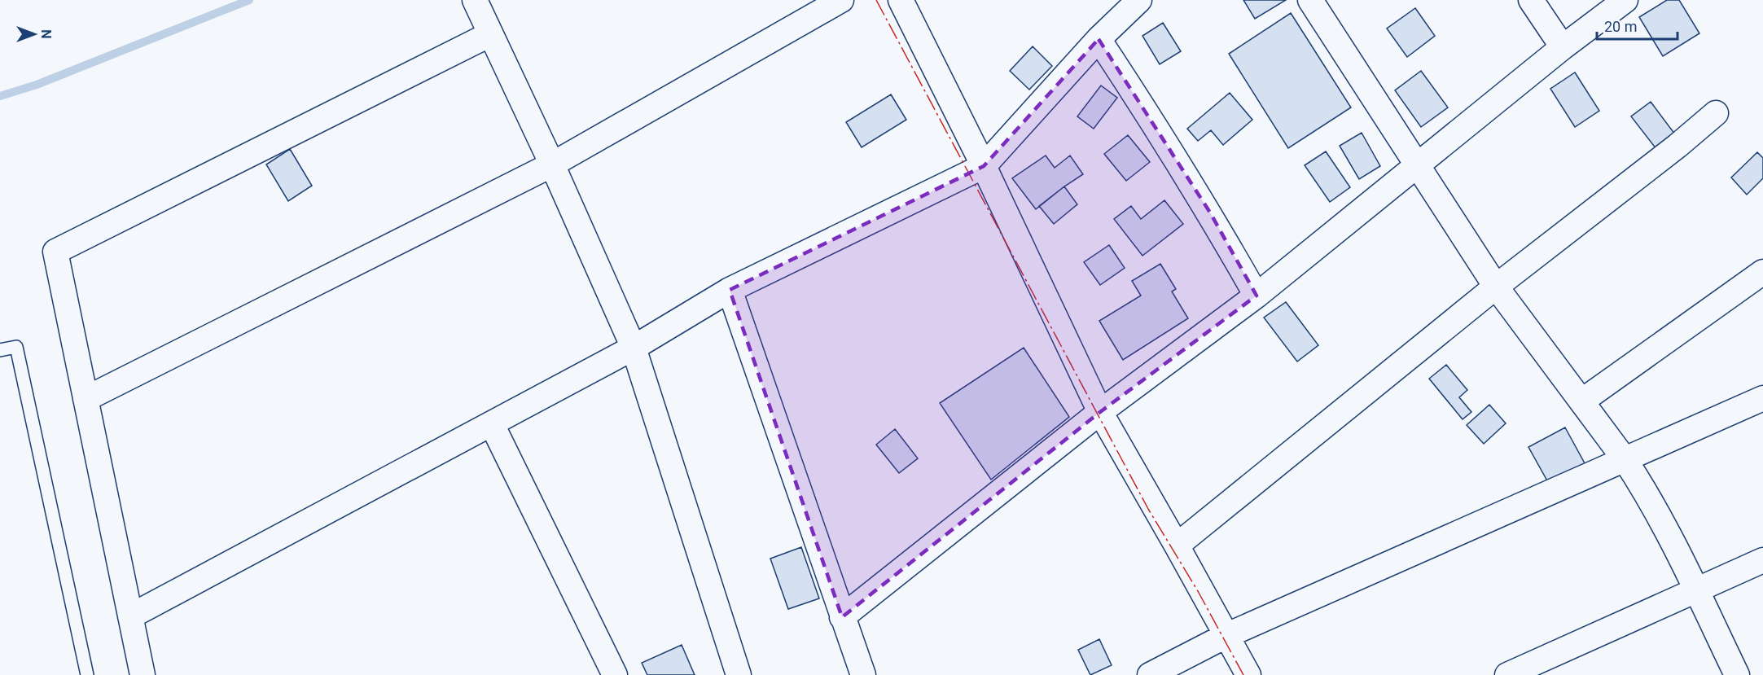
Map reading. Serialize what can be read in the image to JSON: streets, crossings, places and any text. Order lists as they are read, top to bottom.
{
  "scale_bar": "20 m",
  "north": "right"
}
